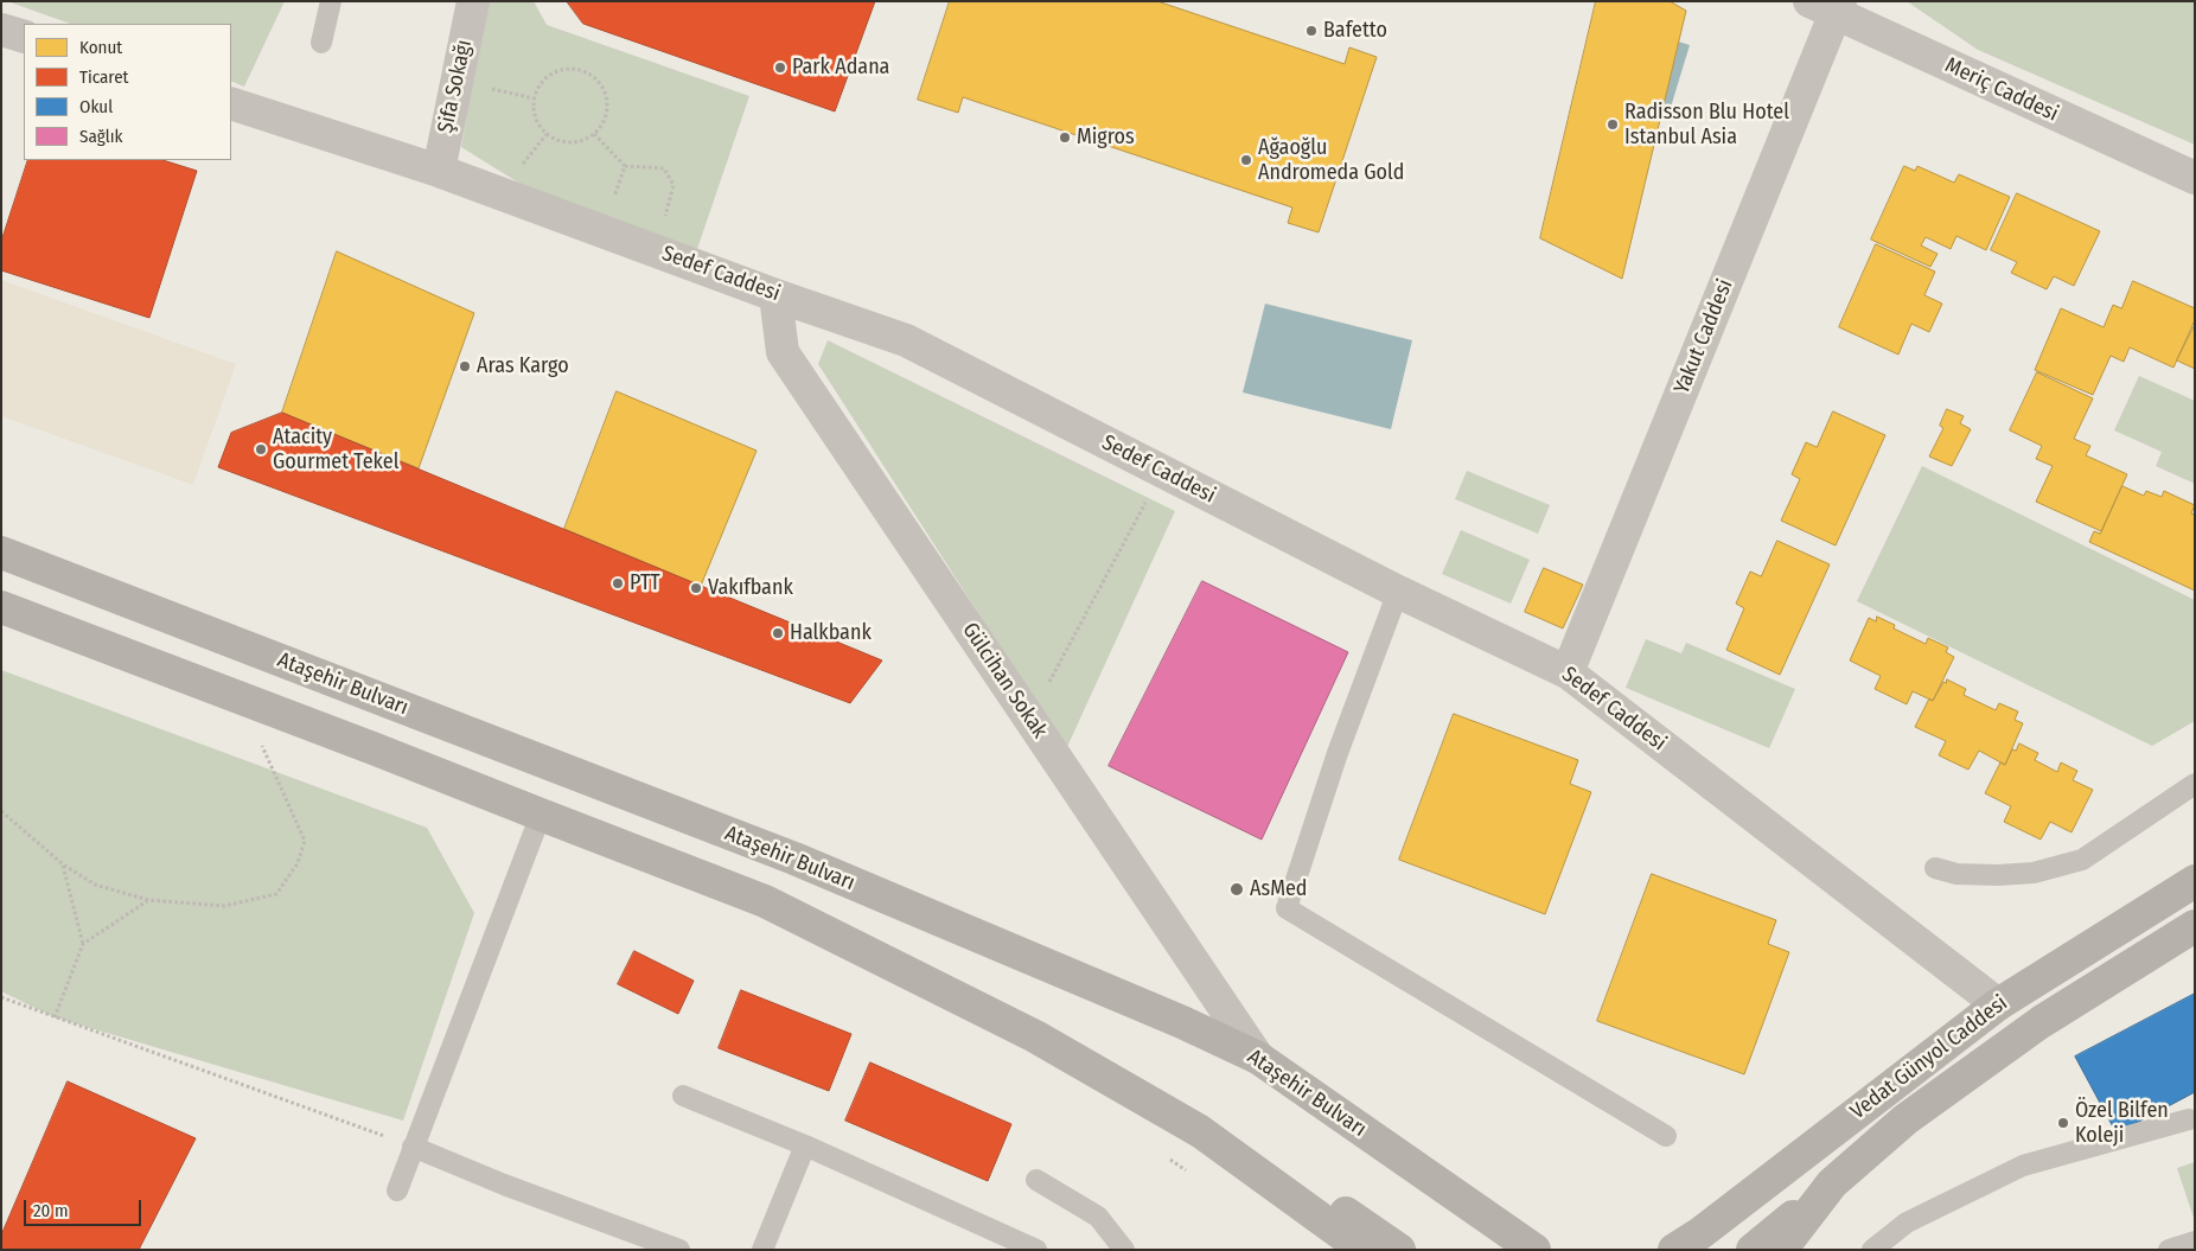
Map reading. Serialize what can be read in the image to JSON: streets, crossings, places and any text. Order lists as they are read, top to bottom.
{
  "streets": {
    "main road": ["Ataşehir Bulvarı", "Vedat Günyol Caddesi"],
    "street": [
      "Şifa Sokağı",
      "Meriç Caddesi",
      "Sedef Caddesi",
      "Yakut Caddesi",
      "Gülcihan Sokak"
    ]
  },
  "crossings": [
    ["Şifa Sokağı", "Sedef Caddesi"],
    ["Meriç Caddesi", "Yakut Caddesi"],
    ["Sedef Caddesi", "Yakut Caddesi"],
    ["Sedef Caddesi", "Gülcihan Sokak"],
    ["Sedef Caddesi", "Vedat Günyol Caddesi"],
    ["Gülcihan Sokak", "Ataşehir Bulvarı"]
  ],
  "places": [
    "Bafetto",
    "Park Adana",
    "Radisson Blu Hotel Istanbul Asia",
    "Migros",
    "Ağaoğlu Andromeda Gold",
    "Aras Kargo",
    "Atacity Gourmet Tekel",
    "PTT",
    "Vakıfbank",
    "Halkbank",
    "AsMed",
    "Özel Bilfen Koleji"
  ],
  "legend": [
    "Konut",
    "Ticaret",
    "Okul",
    "Sağlık"
  ],
  "scale_bar": "20 m"
}
